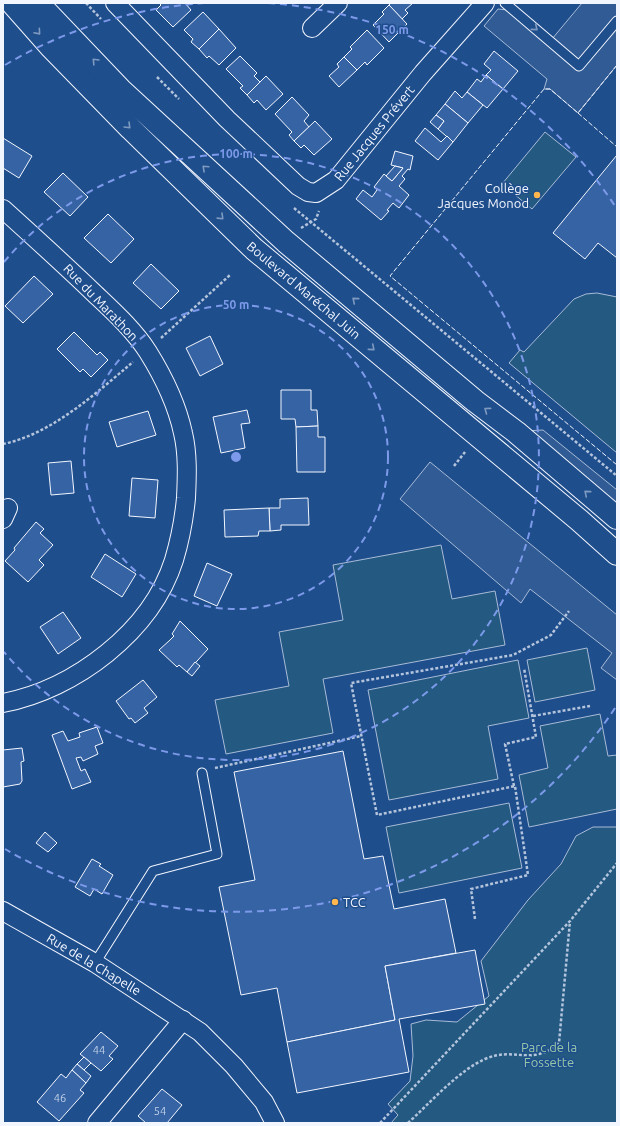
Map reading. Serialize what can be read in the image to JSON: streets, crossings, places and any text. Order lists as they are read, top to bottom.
{
  "streets": {
    "main road": ["Boulevard Maréchal Juin"],
    "street": ["Rue Jacques Prévert", "Rue du Marathon", "Rue de la Chapelle"]
  },
  "parks": ["Parc de la Fossette"],
  "places": ["Collège Jacques Monod", "TCC"],
  "house_numbers": ["44", "46", "54"],
  "rings": ["150 m", "100 m", "50 m"]
}
